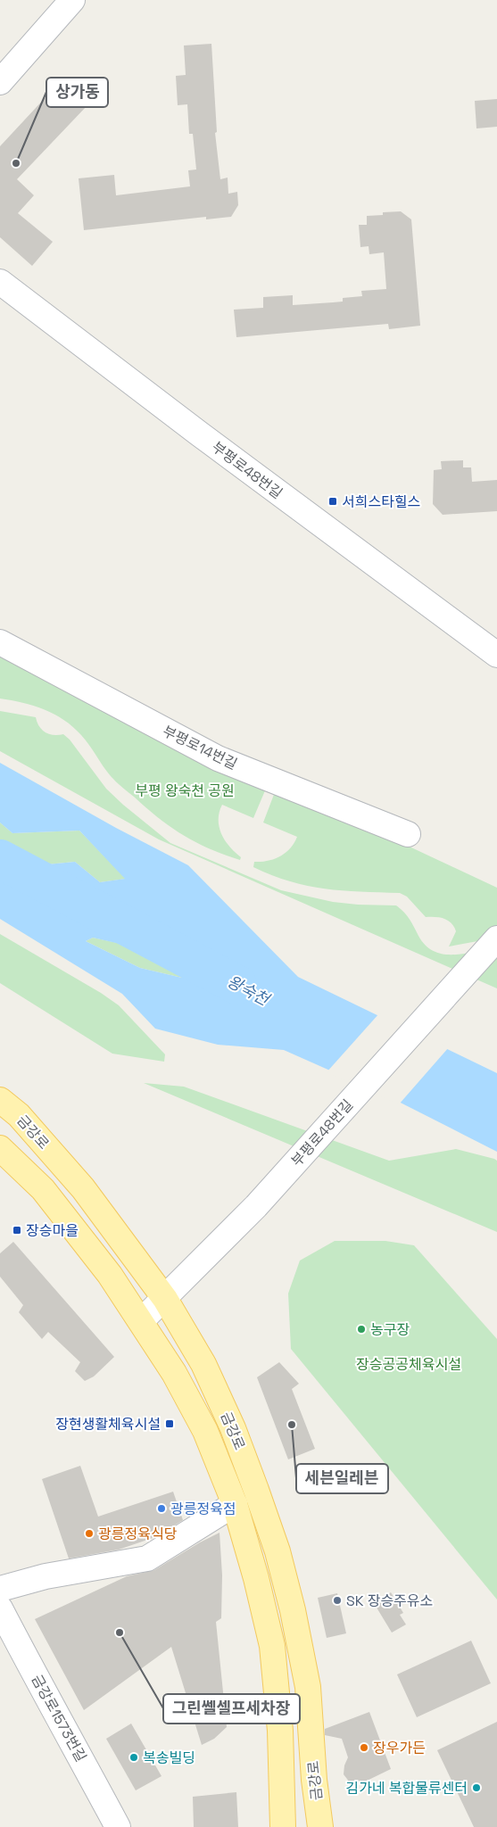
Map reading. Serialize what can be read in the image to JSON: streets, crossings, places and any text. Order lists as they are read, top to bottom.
{
  "streets": {
    "main road": ["금강로"],
    "street": ["부평로48번길", "부평로14번길", "금강로1573번길"]
  },
  "crossings": [
    ["부평로48번길", "금강로"]
  ],
  "water": ["왕숙천"],
  "parks": ["부평 왕숙천 공원", "장승공공체육시설"],
  "places": {
    "other": [
      "상가동",
      "농구장",
      "세븐일레븐",
      "광릉정육점",
      "광릉정육식당",
      "SK 장승주유소",
      "그린쎌셀프세차장",
      "장우가든",
      "복송빌딩",
      "김가네 복합물류센터"
    ],
    "transit": ["서희스타힐스", "장승마을", "장현생활체육시설"]
  }
}
